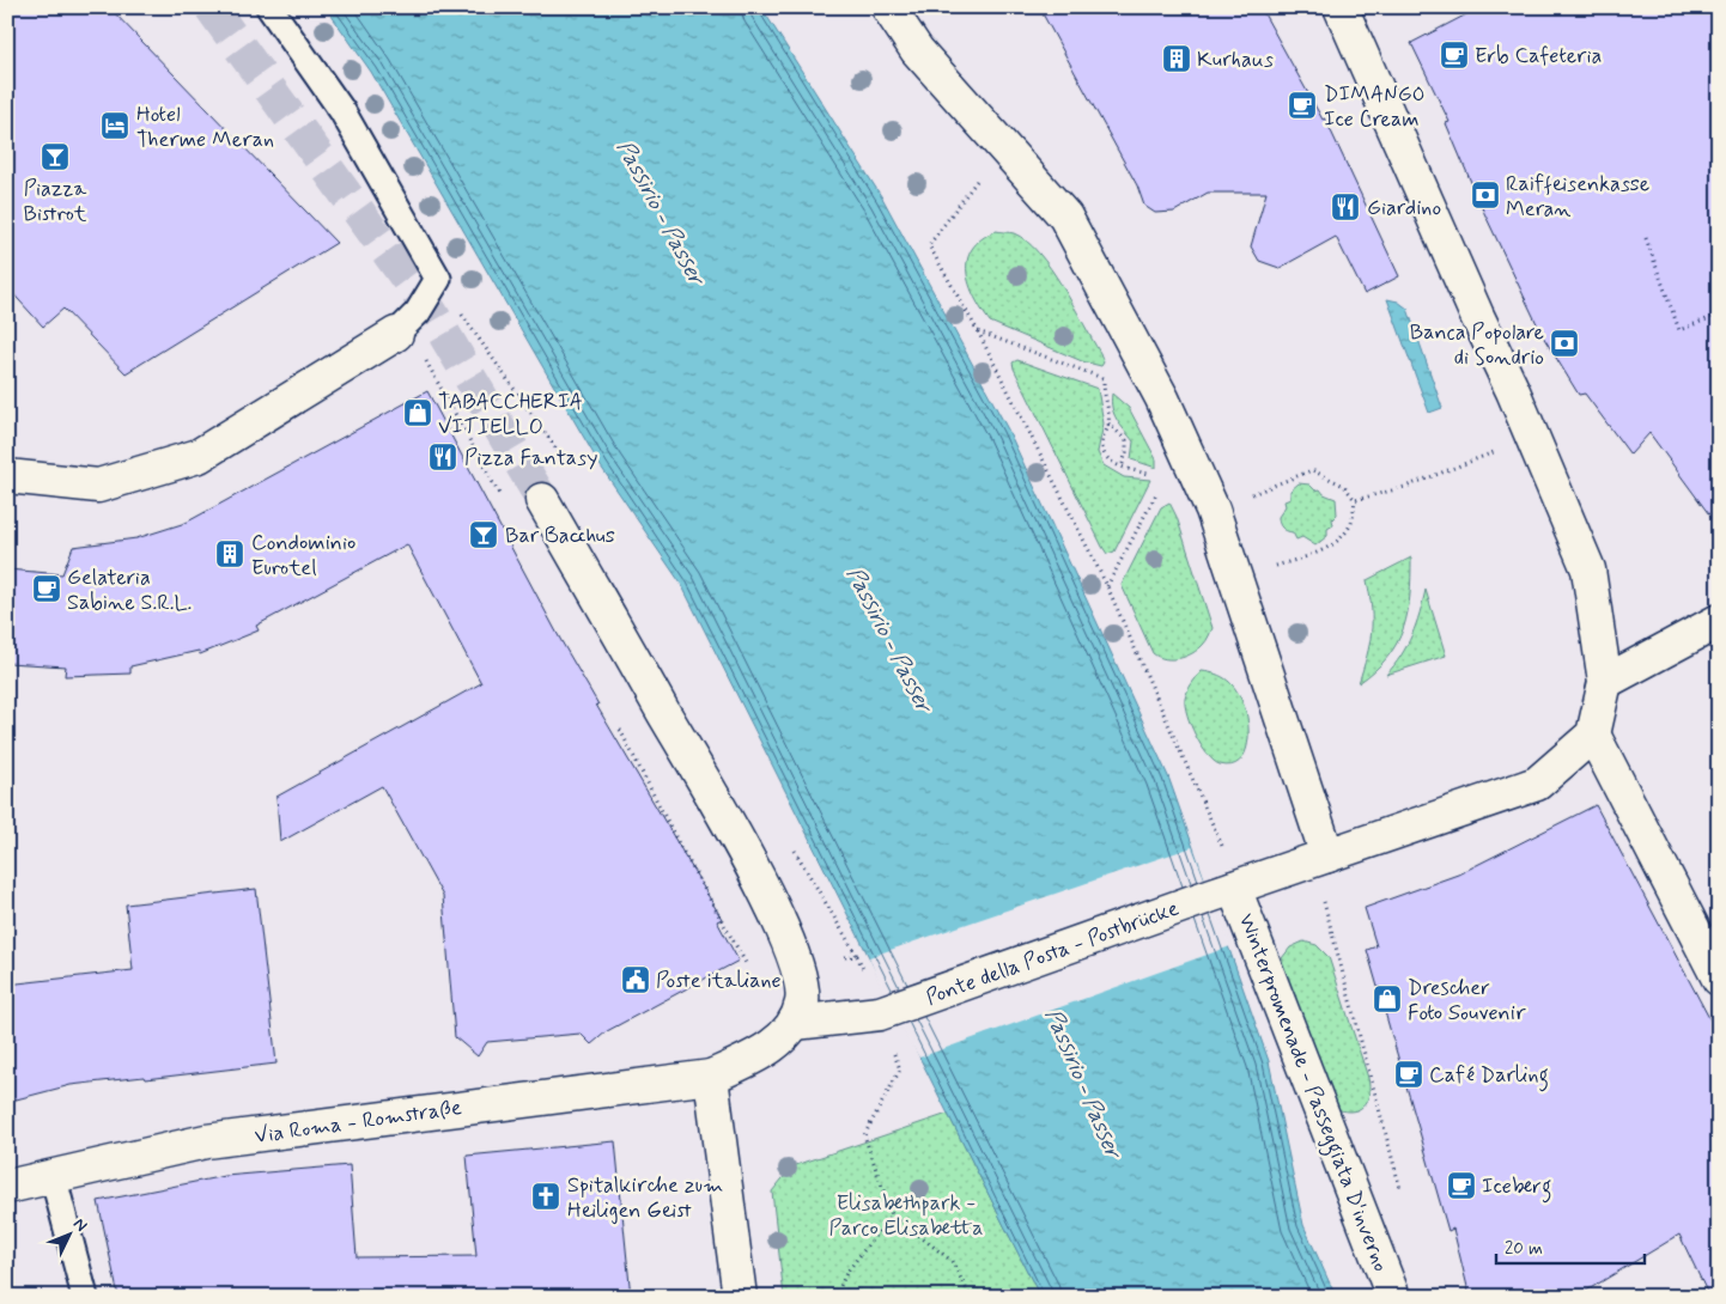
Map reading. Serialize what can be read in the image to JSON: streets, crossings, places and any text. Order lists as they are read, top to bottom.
{
  "streets": {
    "street": ["Ponte della Posta - Postbrücke", "Winterpromenade - Passeggiata D'inverno", "Via Roma - Romstraße"]
  },
  "crossings": [
    ["Ponte della Posta - Postbrücke", "Winterpromenade - Passeggiata D'inverno"],
    ["Ponte della Posta - Postbrücke", "Via Roma - Romstraße"]
  ],
  "water": ["Passirio - Passer"],
  "parks": ["Elisabethpark - Parco Elisabetta"],
  "places": {
    "cafe": [
      "Erb Cafeteria",
      "DIMANGO Ice Cream",
      "Gelateria Sabine S.R.L.",
      "Café Darling",
      "Iceberg"
    ],
    "building": ["Kurhaus", "Condominio Eurotel"],
    "hotel": ["Hotel Therme Meran"],
    "bar": ["Piazza Bistrot", "Bar Bacchus"],
    "bank": ["Raiffeisenkasse Meran", "Banca Popolare di Sondrio"],
    "restaurant": ["Giardino", "Pizza Fantasy"],
    "shop": ["TABACCHERIA VITIELLO", "Drescher Foto Souvenir"],
    "public building": ["Poste italiane"],
    "church": ["Spitalkirche zum Heiligen Geist"]
  },
  "scale_bar": "20 m",
  "north": "top right"
}
